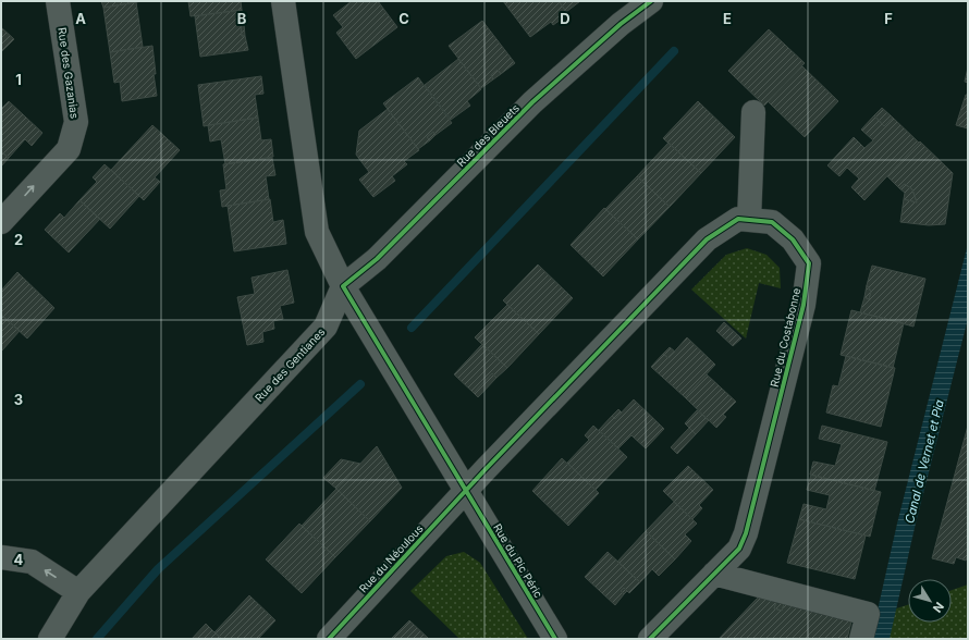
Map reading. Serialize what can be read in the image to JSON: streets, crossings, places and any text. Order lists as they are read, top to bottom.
{
  "streets": {
    "street": [
      "Rue des Gazanias",
      "Rue des Bleuets",
      "Rue du Costabonne",
      "Rue des Gentianes",
      "Rue du Néoulous",
      "Rue du Pic Péric"
    ]
  },
  "crossings": [
    ["Rue des Bleuets", "Rue des Gentianes"],
    ["Rue des Bleuets", "Rue du Pic Péric"],
    ["Rue du Costabonne", "Rue du Néoulous"],
    ["Rue du Costabonne", "Rue du Pic Péric"],
    ["Rue des Gentianes", "Rue du Pic Péric"],
    ["Rue du Néoulous", "Rue du Pic Péric"]
  ],
  "one_way": ["Rue des Gazanias"],
  "water": ["Canal de Vernet et Pia"],
  "north": "bottom right",
  "grid": {
    "columns": [
      "A",
      "B",
      "C",
      "D",
      "E",
      "F"
    ],
    "rows": [
      "1",
      "2",
      "3",
      "4"
    ]
  }
}
